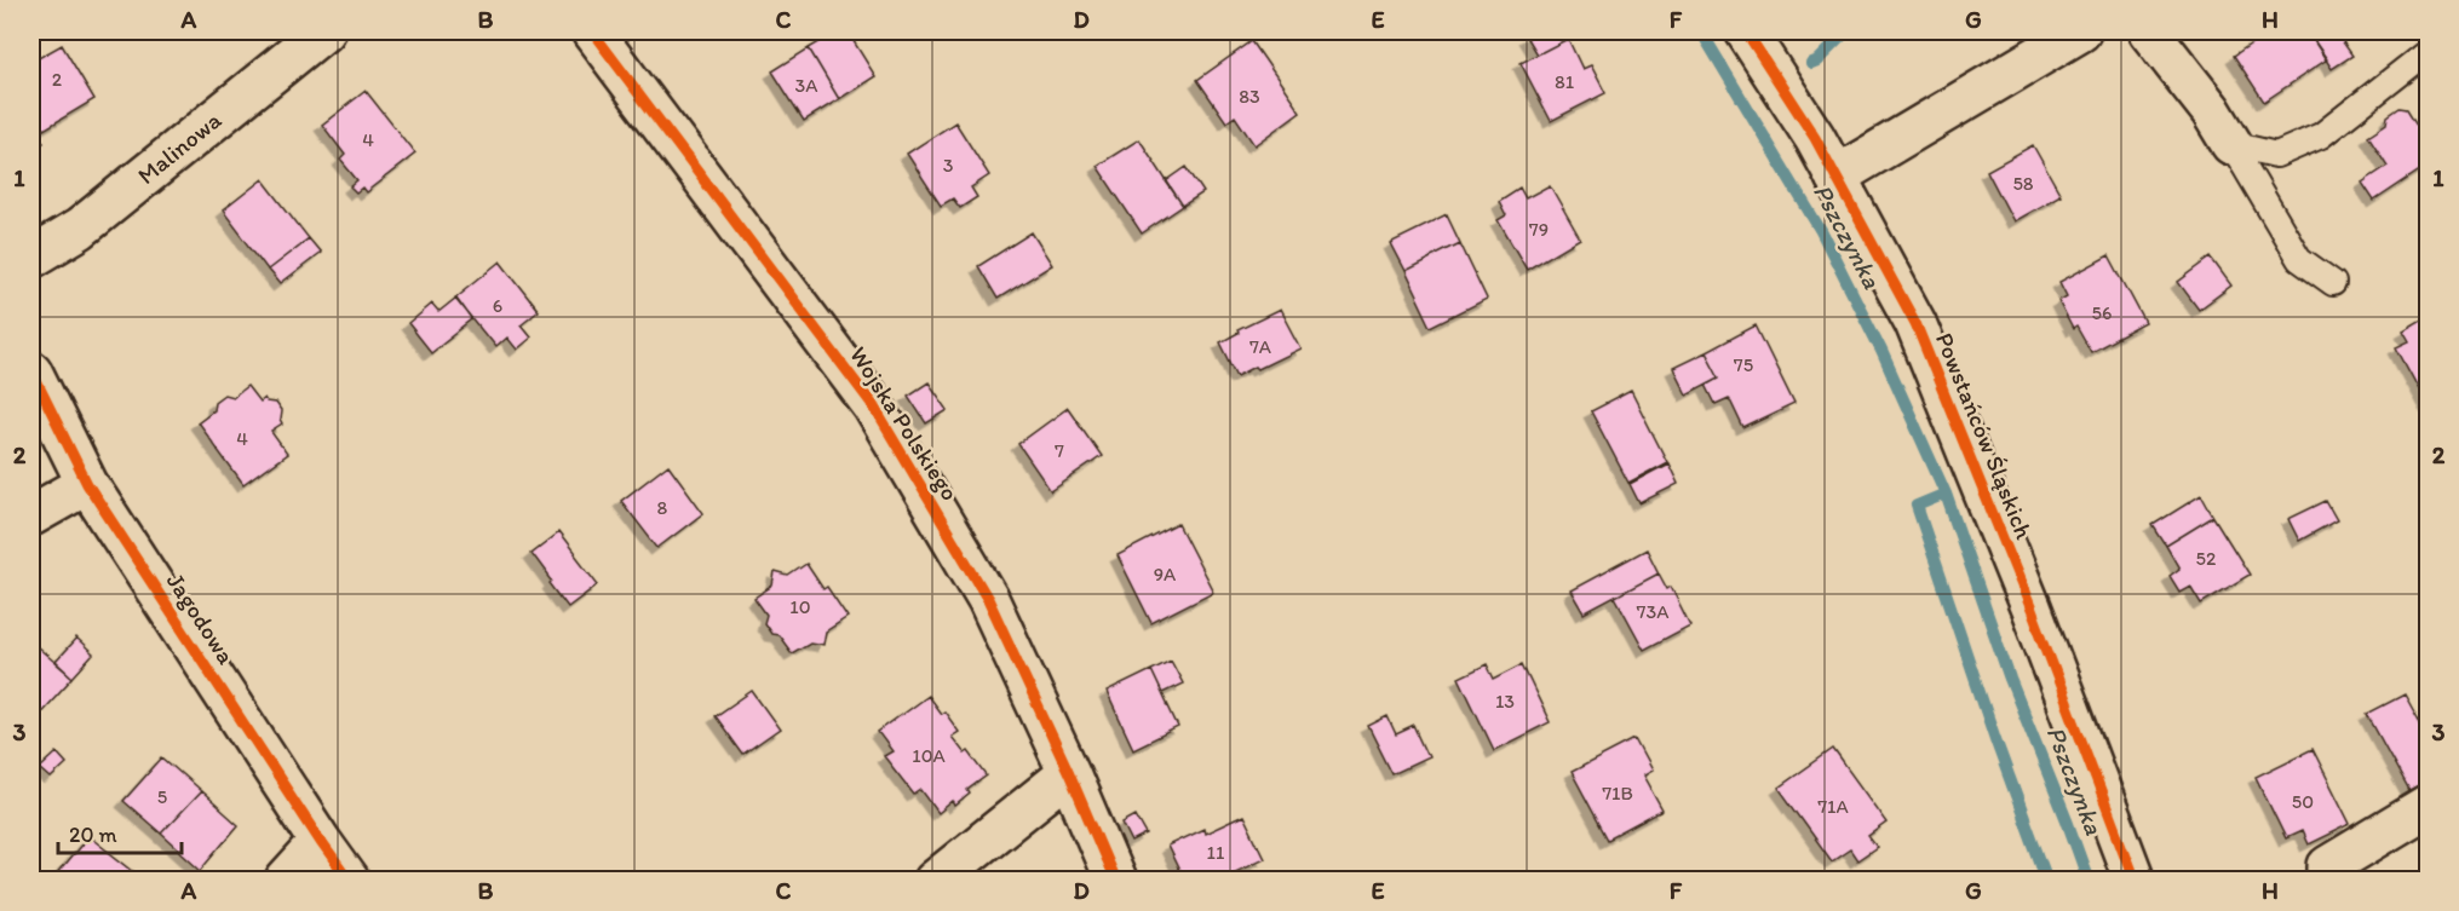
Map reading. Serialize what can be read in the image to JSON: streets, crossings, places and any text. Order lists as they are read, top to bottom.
{
  "streets": {
    "street": [
      "Malinowa",
      "Wojska Polskiego",
      "Powstańców Śląskich",
      "Jagodowa"
    ]
  },
  "water": ["Pszczynka"],
  "house_numbers": [
    "2",
    "81",
    "3A",
    "83",
    "4",
    "3",
    "58",
    "79",
    "6",
    "56",
    "7A",
    "75",
    "4",
    "7",
    "8",
    "52",
    "9A",
    "10",
    "73A",
    "13",
    "10A",
    "71B",
    "5",
    "50",
    "71A",
    "11"
  ],
  "scale_bar": "20 m",
  "grid": {
    "columns": [
      "A",
      "B",
      "C",
      "D",
      "E",
      "F",
      "G",
      "H"
    ],
    "rows": ["1", "2", "3"]
  }
}
